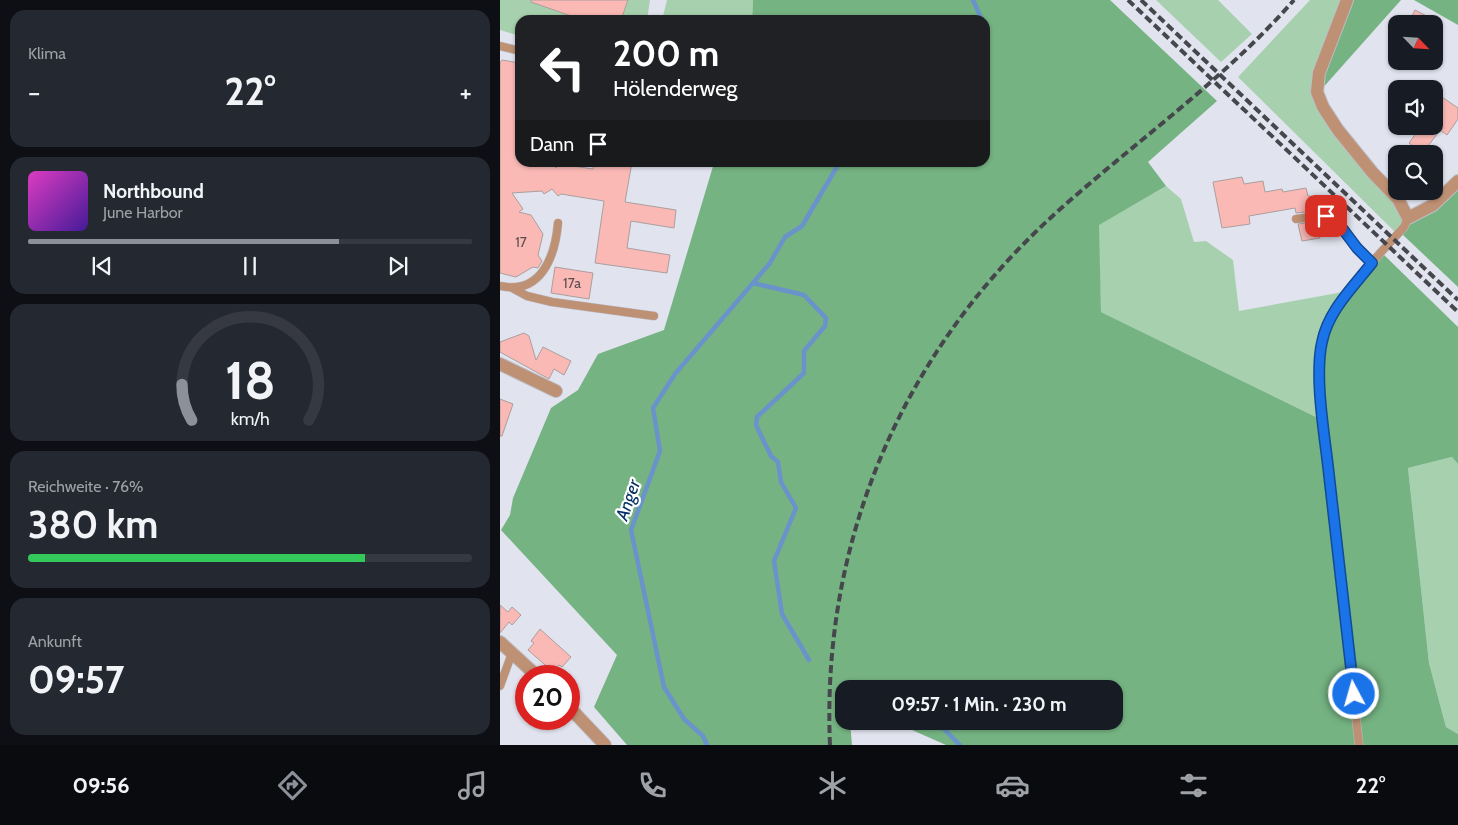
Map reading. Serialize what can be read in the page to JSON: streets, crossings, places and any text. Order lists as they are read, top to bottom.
{
  "water": ["Anger"],
  "house_numbers": ["17", "17a"],
  "north": "bottom right",
  "page": {
    "tile": [
      "Klima",
      ["Reichweite · 76%", "380 km"],
      ["Ankunft", "09:57"]
    ],
    "turn": ["200 m", "Hölenderweg"],
    "heat": ["−", "22°", "+"],
    "then": "Dann",
    "song": ["Northbound", "June Harbor"],
    "limit": "20",
    "trip": "09:57 · 1 Min. · 230 m",
    "tabs": ["09:56", "22°"],
    "gauge": ["18", "km/h"]
  }
}
